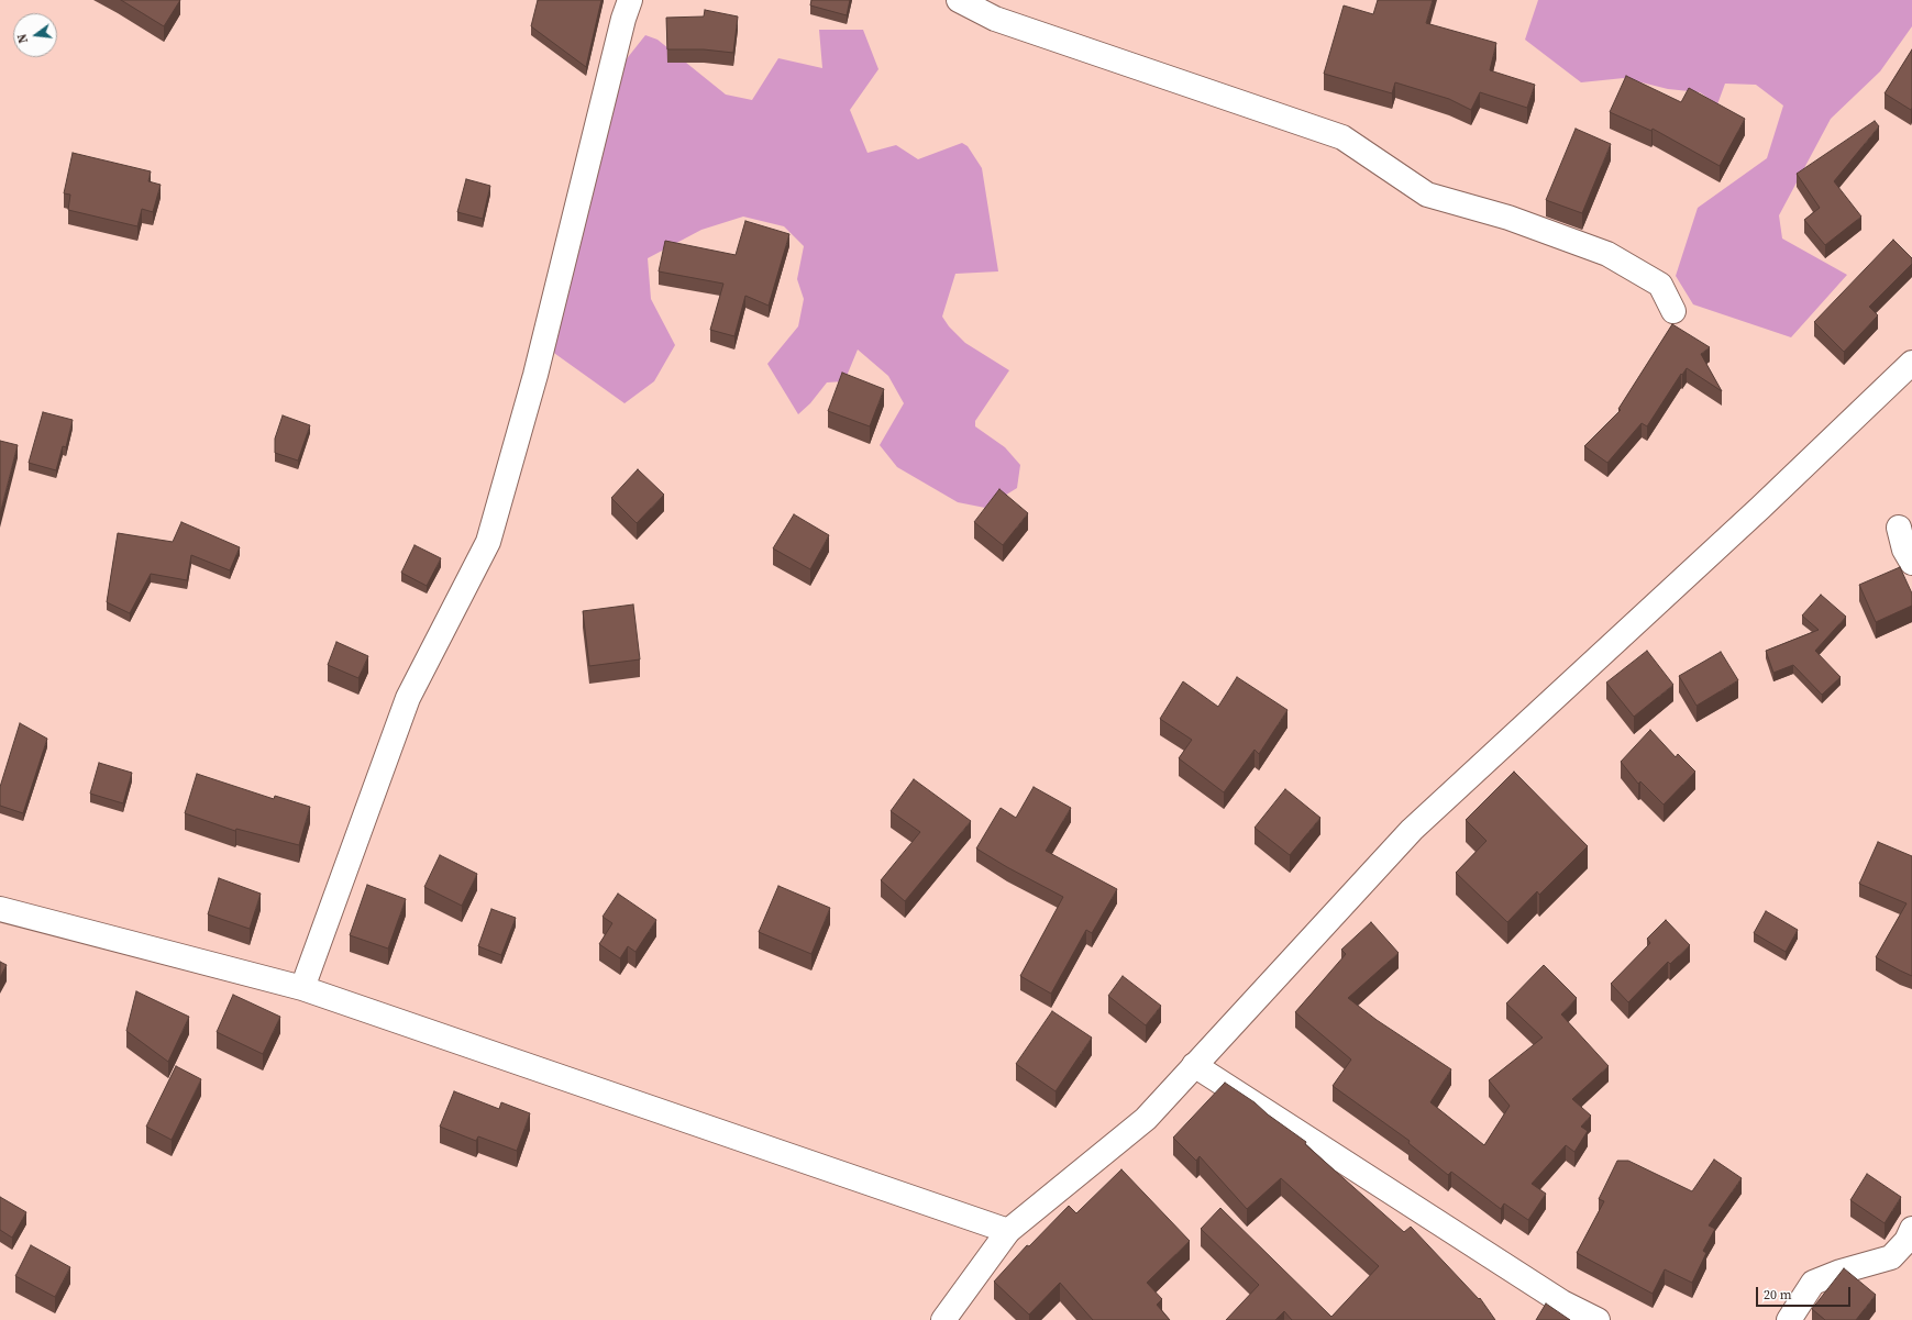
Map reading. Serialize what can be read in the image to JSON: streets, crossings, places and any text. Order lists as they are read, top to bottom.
{
  "scale_bar": "20 m",
  "north": "left"
}
